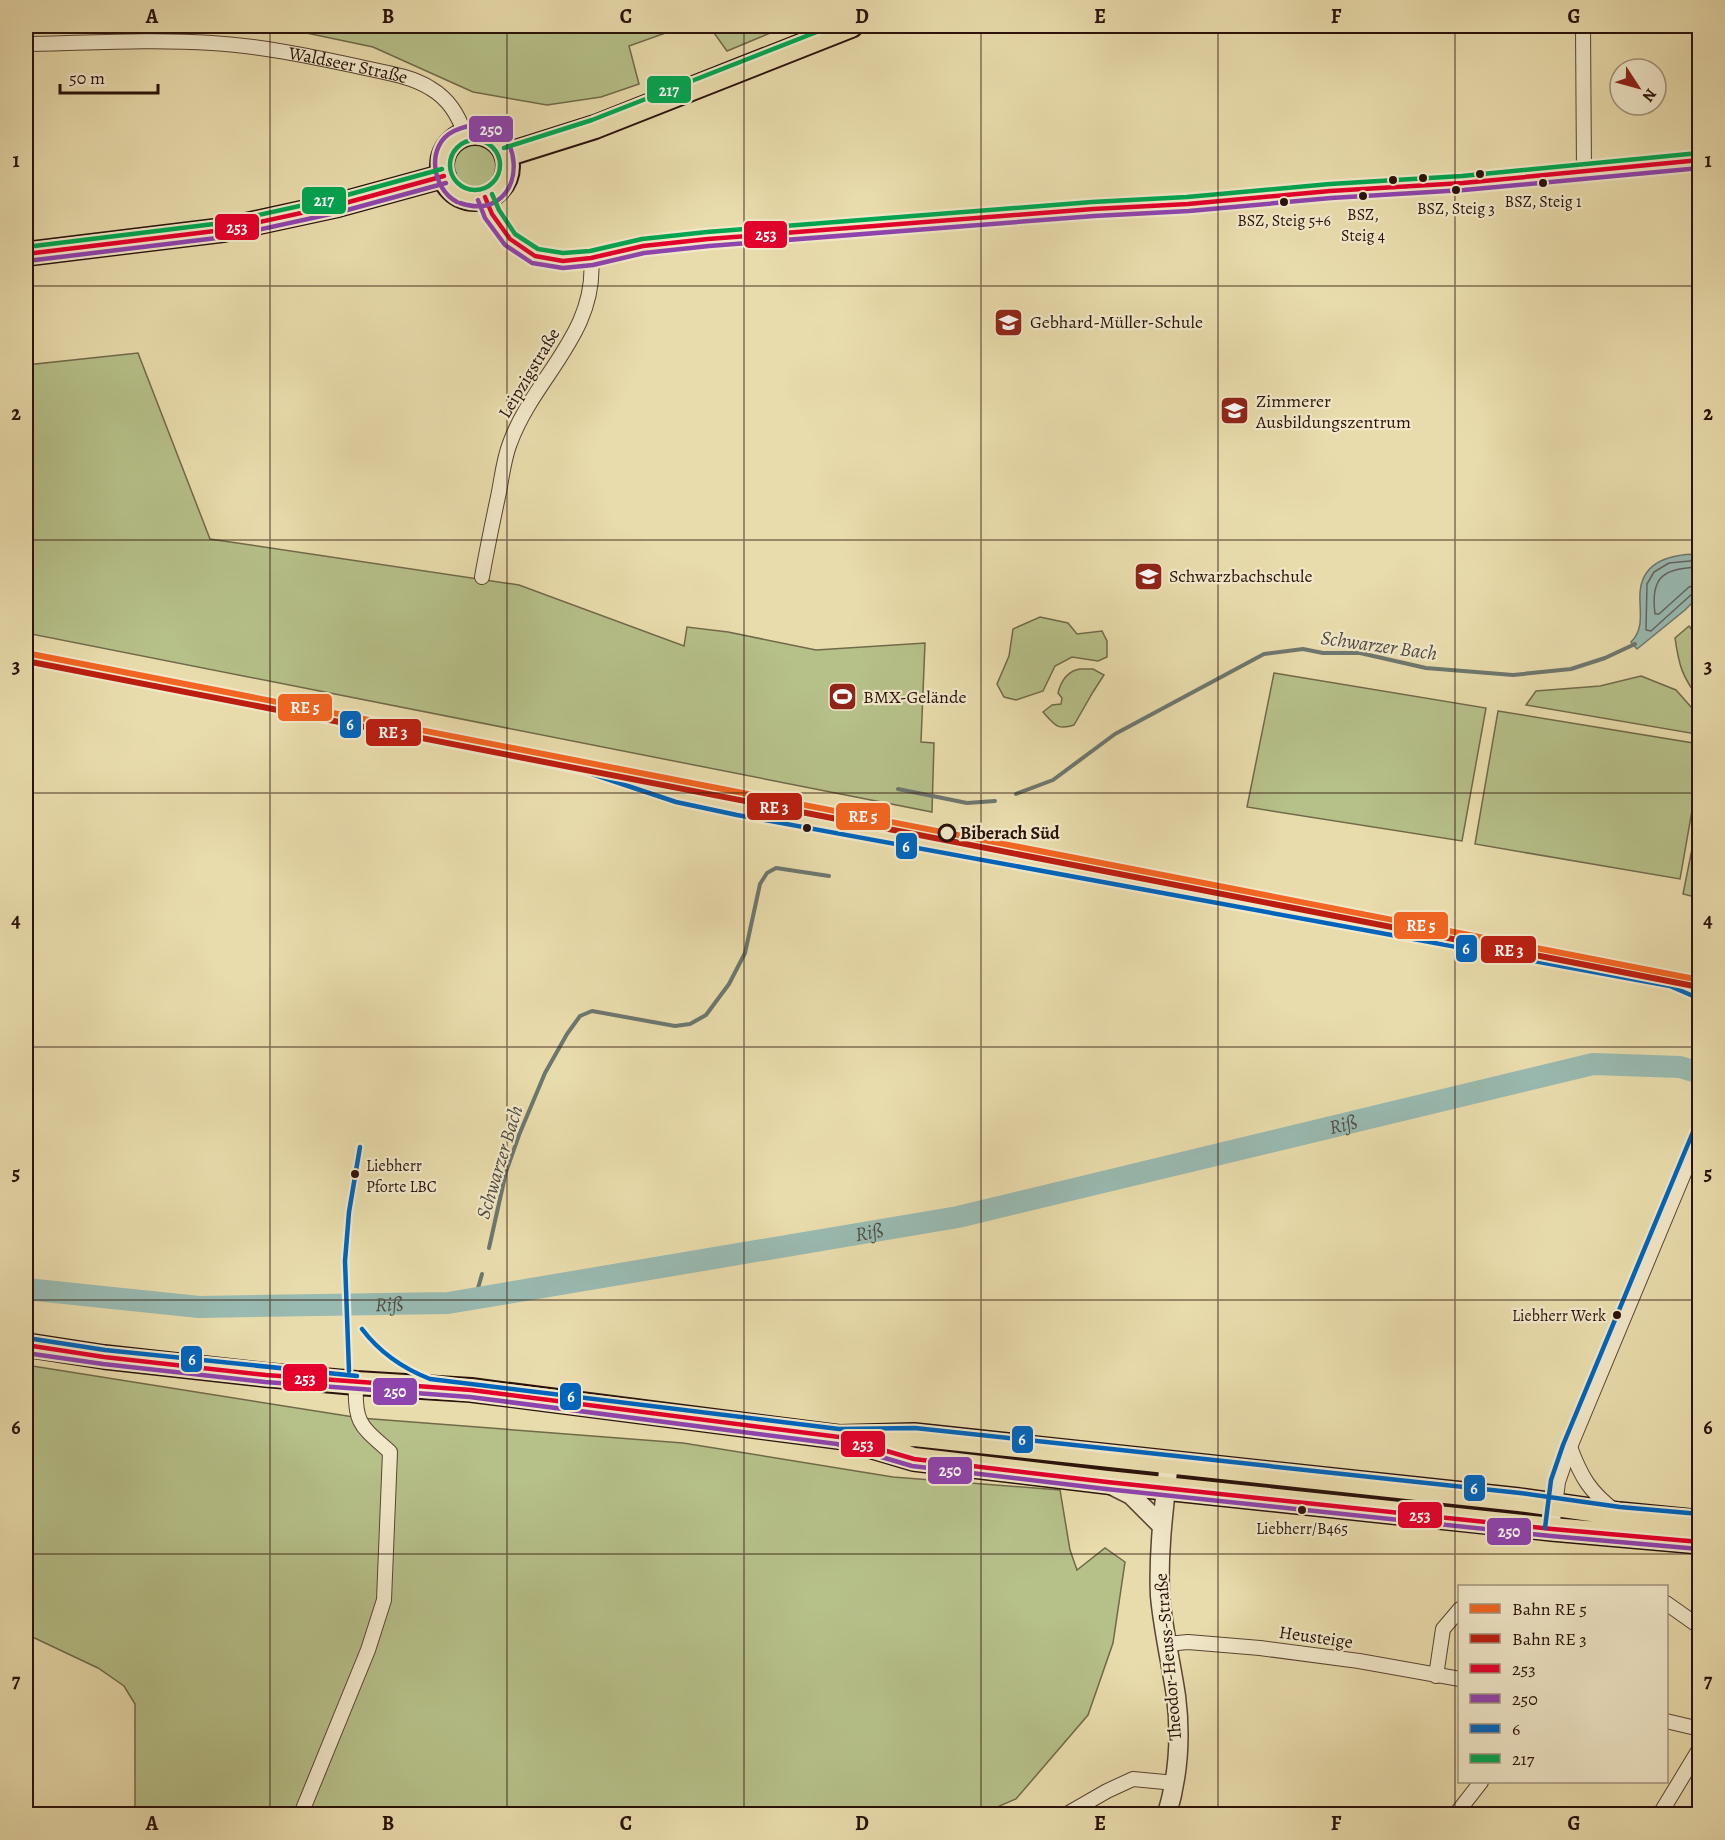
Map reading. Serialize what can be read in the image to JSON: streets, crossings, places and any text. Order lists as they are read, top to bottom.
{
  "streets": {
    "street": [
      "Waldseer Straße",
      "Leipzigstraße",
      "Heusteige",
      "Theodor-Heuss-Straße"
    ]
  },
  "crossings": [
    ["Heusteige", "Theodor-Heuss-Straße"]
  ],
  "water": ["Schwarzer Bach", "Riß"],
  "places": {
    "other": [
      "BSZ, Steig 1",
      "BSZ, Steig 3",
      "BSZ, Steig 4",
      "BSZ, Steig 5+6",
      "Biberach Süd",
      "Liebherr Pforte LBC",
      "Liebherr Werk",
      "Liebherr/B465"
    ],
    "school or university": ["Gebhard-Müller-Schule", "Zimmerer Ausbildungszentrum", "Schwarzbachschule"],
    "sports": ["BMX-Gelände"]
  },
  "lines": [
    "transit line 217",
    "transit line 250",
    "transit line 253",
    "transit line 6"
  ],
  "legend": [
    "Bahn RE 5",
    "Bahn RE 3",
    "253",
    "250",
    "6",
    "217"
  ],
  "scale_bar": "50 m",
  "north": "bottom right",
  "grid": {
    "columns": [
      "A",
      "B",
      "C",
      "D",
      "E",
      "F",
      "G"
    ],
    "rows": [
      "1",
      "2",
      "3",
      "4",
      "5",
      "6",
      "7"
    ]
  }
}
